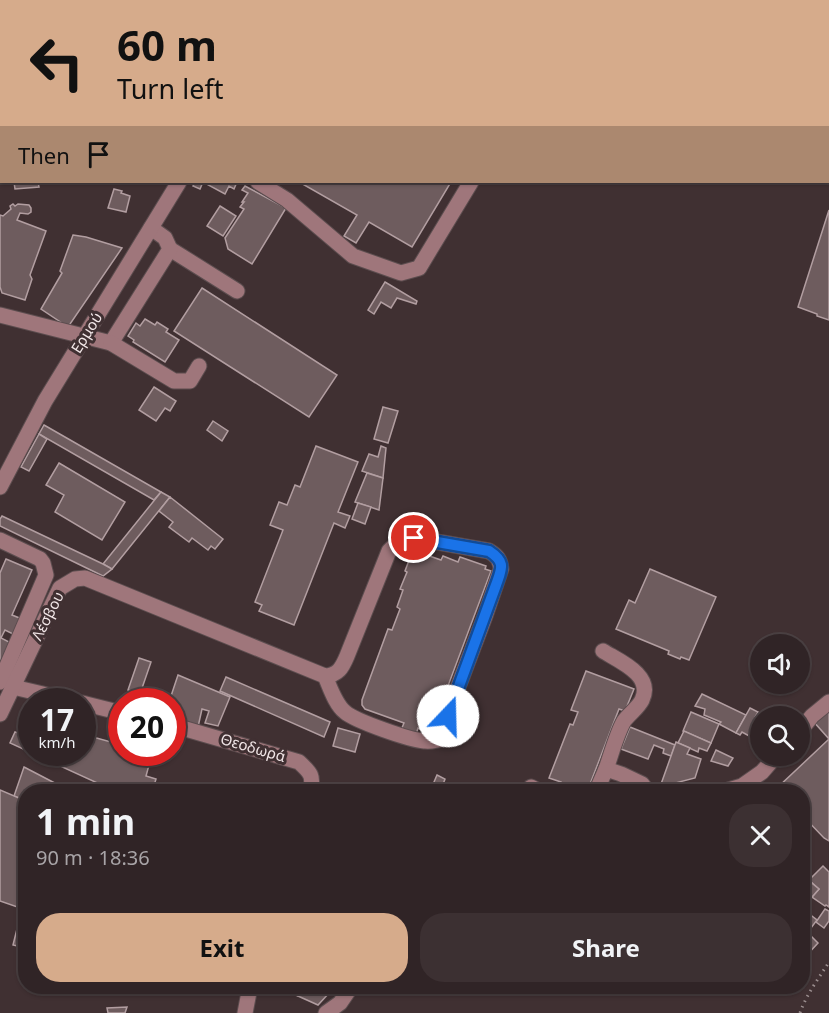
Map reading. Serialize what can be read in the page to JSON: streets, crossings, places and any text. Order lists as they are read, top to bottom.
{
  "streets": {
    "street": ["Ερμού", "Λέσβου", "Θεοδωρά"]
  },
  "page": {
    "turn": ["60 m", "Turn left"],
    "then": "Then",
    "speed": "17 km/h",
    "limit": "20",
    "heading": ["1 min", "90 m · 18:36"],
    "buttons": ["Exit", "Share"]
  }
}
